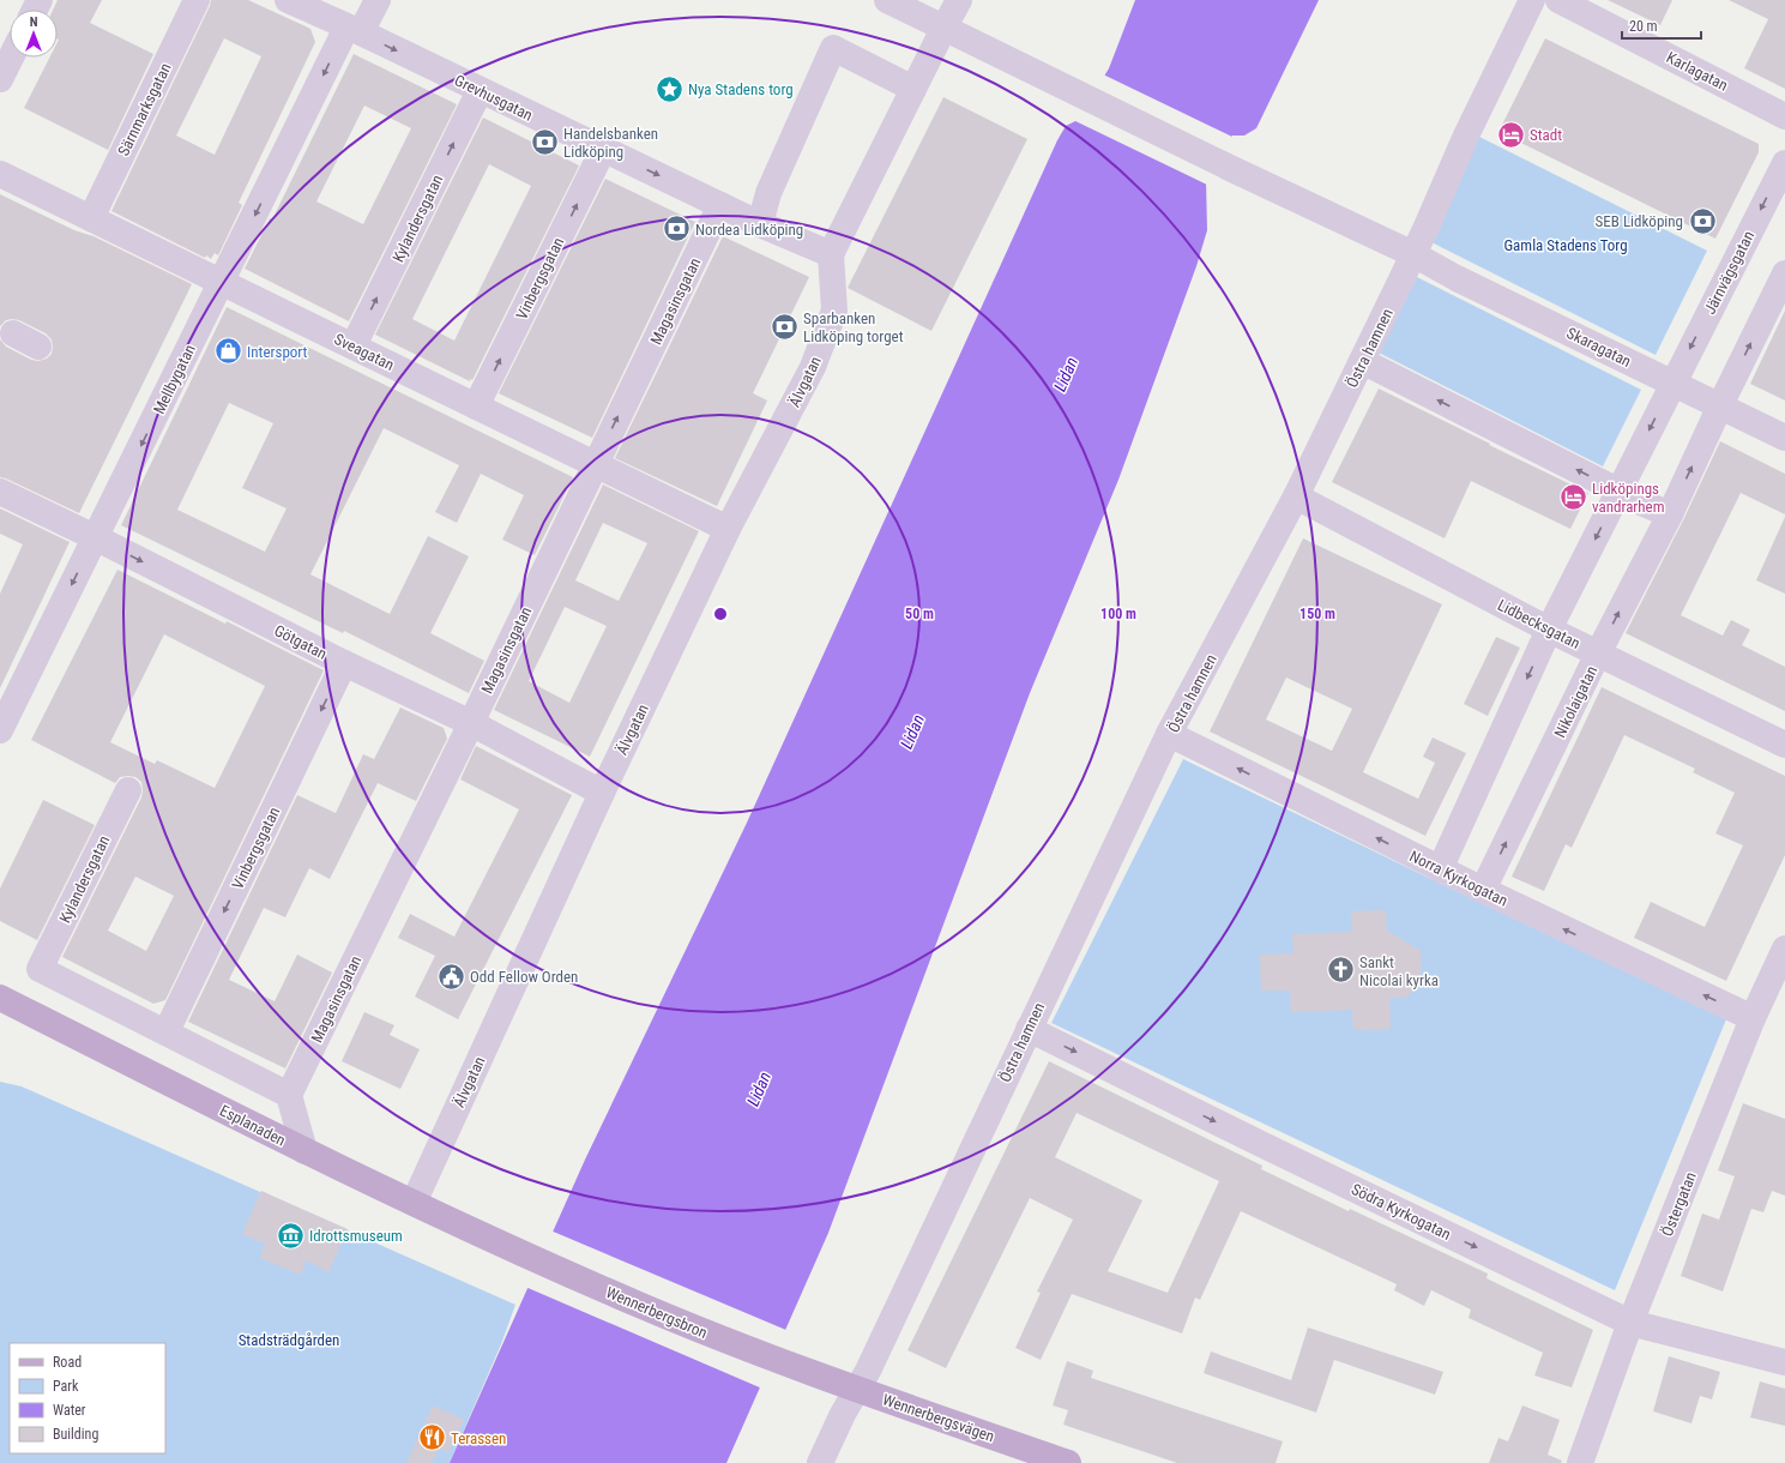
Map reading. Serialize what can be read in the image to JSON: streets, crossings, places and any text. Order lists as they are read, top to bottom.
{
  "streets": {
    "main road": ["Esplanaden", "Wennerbergsbron", "Wennerbergsvägen"],
    "street": [
      "Karlagatan",
      "Grevhusgatan",
      "Särnmarksgatan",
      "Kylandersgatan",
      "Järnvägsgatan",
      "Vinbergsgatan",
      "Magasinsgatan",
      "Skaragatan",
      "Östra hamnen",
      "Sveagatan",
      "Mellbygatan",
      "Älvgatan",
      "Lidbecksgatan",
      "Götgatan",
      "Nikolaigatan",
      "Norra Kyrkogatan",
      "Östergatan",
      "Södra Kyrkogatan"
    ]
  },
  "crossings": [
    ["Grevhusgatan", "Kylandersgatan"],
    ["Grevhusgatan", "Vinbergsgatan"],
    ["Grevhusgatan", "Magasinsgatan"],
    ["Grevhusgatan", "Mellbygatan"],
    ["Grevhusgatan", "Älvgatan"],
    ["Särnmarksgatan", "Sveagatan"],
    ["Kylandersgatan", "Vinbergsgatan"],
    ["Kylandersgatan", "Sveagatan"],
    ["Järnvägsgatan", "Skaragatan"],
    ["Vinbergsgatan", "Sveagatan"],
    ["Vinbergsgatan", "Götgatan"],
    ["Magasinsgatan", "Sveagatan"],
    ["Magasinsgatan", "Götgatan"],
    ["Skaragatan", "Östra hamnen"],
    ["Östra hamnen", "Lidbecksgatan"],
    ["Östra hamnen", "Norra Kyrkogatan"],
    ["Östra hamnen", "Södra Kyrkogatan"],
    ["Östra hamnen", "Wennerbergsvägen"],
    ["Sveagatan", "Mellbygatan"],
    ["Sveagatan", "Älvgatan"],
    ["Mellbygatan", "Götgatan"],
    ["Älvgatan", "Götgatan"],
    ["Älvgatan", "Esplanaden"],
    ["Lidbecksgatan", "Nikolaigatan"],
    ["Nikolaigatan", "Norra Kyrkogatan"],
    ["Norra Kyrkogatan", "Östergatan"],
    ["Esplanaden", "Wennerbergsbron"],
    ["Östergatan", "Södra Kyrkogatan"],
    ["Wennerbergsbron", "Wennerbergsvägen"]
  ],
  "one_way": [
    "Grevhusgatan",
    "Kylandersgatan",
    "Mellbygatan",
    "Götgatan",
    "Norra Kyrkogatan",
    "Södra Kyrkogatan"
  ],
  "water": ["Lidan"],
  "parks": ["Gamla Stadens Torg", "Stadsträdgården"],
  "places": {
    "place": ["Nya Stadens torg"],
    "hotel": ["Stadt", "Lidköpings vandrarhem"],
    "bank": [
      "Handelsbanken Lidköping",
      "SEB Lidköping",
      "Nordea Lidköping",
      "Sparbanken Lidköping torget"
    ],
    "shop": ["Intersport"],
    "church": ["Sankt Nicolai kyrka"],
    "public building": ["Odd Fellow Orden"],
    "museum": ["Idrottsmuseum"],
    "restaurant": ["Terassen"]
  },
  "legend": [
    "Road",
    "Park",
    "Water",
    "Building"
  ],
  "scale_bar": "20 m",
  "north": "top",
  "rings": ["50 m", "100 m", "150 m"]
}
